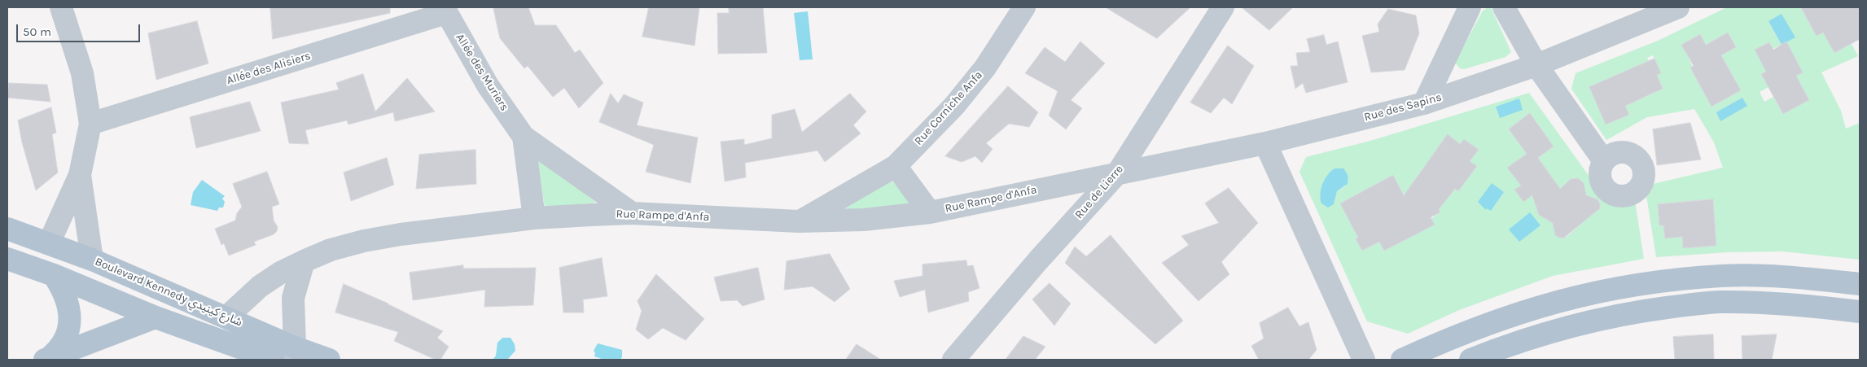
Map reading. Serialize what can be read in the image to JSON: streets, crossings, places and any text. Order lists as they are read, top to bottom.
{
  "streets": {
    "main road": ["Boulevard Kennedy شارع كينيدي"],
    "street": [
      "Allée des Alisiers",
      "Allée des Muriers",
      "Rue des Sapins",
      "Rue Corniche Anfa",
      "Rue de Lierre",
      "Rue Rampe d'Anfa"
    ]
  },
  "crossings": [
    ["Allée des Alisiers", "Allée des Muriers"],
    ["Allée des Muriers", "Rue Rampe d'Anfa"],
    ["Rue des Sapins", "Rue de Lierre"],
    ["Rue des Sapins", "Rue Rampe d'Anfa"],
    ["Rue Corniche Anfa", "Rue Rampe d'Anfa"],
    ["Rue de Lierre", "Rue Rampe d'Anfa"],
    ["Rue Rampe d'Anfa", "Boulevard Kennedy شارع كينيدي"]
  ],
  "scale_bar": "50 m"
}
